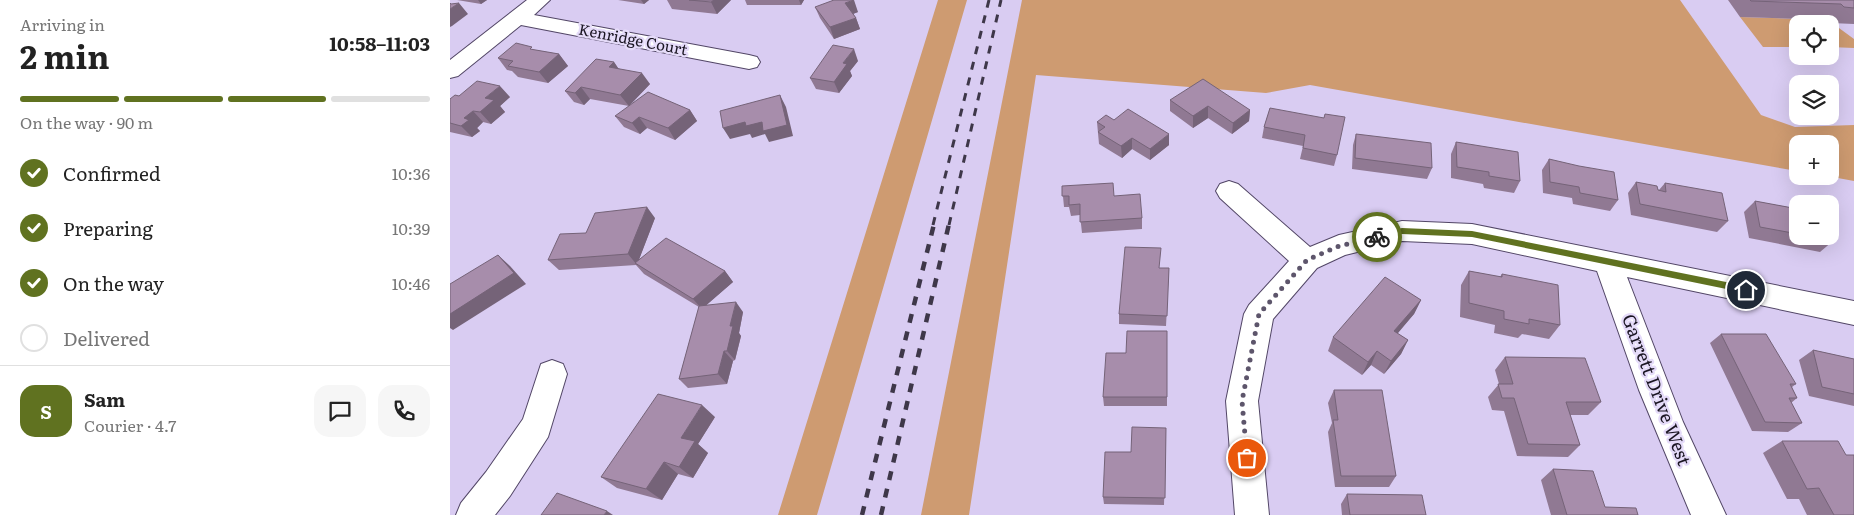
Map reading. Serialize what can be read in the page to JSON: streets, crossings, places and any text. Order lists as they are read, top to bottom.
{
  "streets": {
    "street": ["Kenridge Court", "Garrett Drive West"]
  },
  "page": {
    "heading": ["2 min", "Arriving in", "10:58–11:03"],
    "panel": ["Sam", "Courier · 4.7"],
    "map_buttons": ["+", "−"],
    "bar": "On the way · 90 m",
    "list": [
      ["Confirmed", "10:36"],
      ["Preparing", "10:39"],
      ["On the way", "10:46"],
      "Delivered"
    ],
    "round": "S"
  }
}
